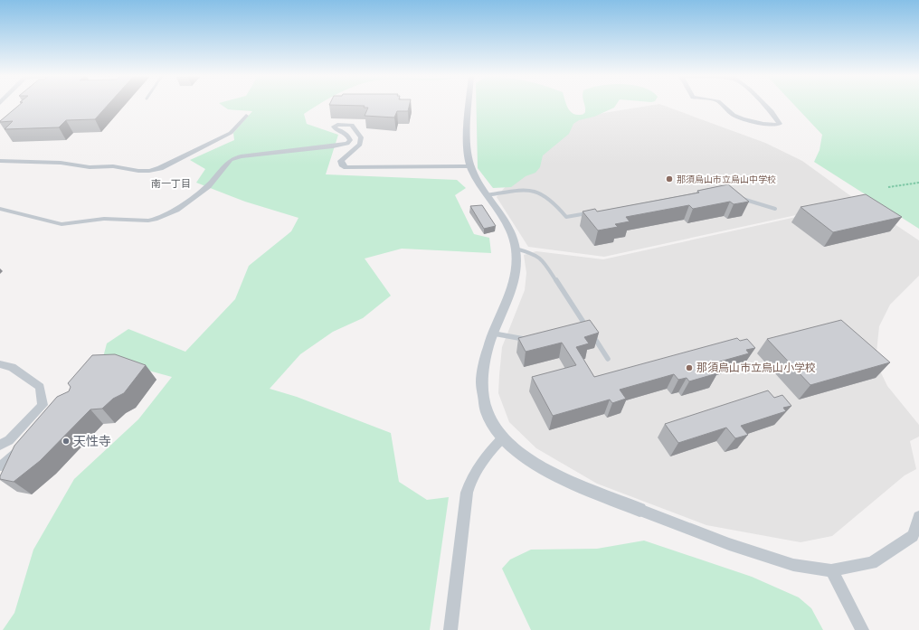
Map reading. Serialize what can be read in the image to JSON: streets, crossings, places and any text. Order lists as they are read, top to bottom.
{
  "districts": ["南一丁目"],
  "places": ["那須烏山市立烏山中学校", "那須烏山市立烏山小学校", "天性寺"]
}
